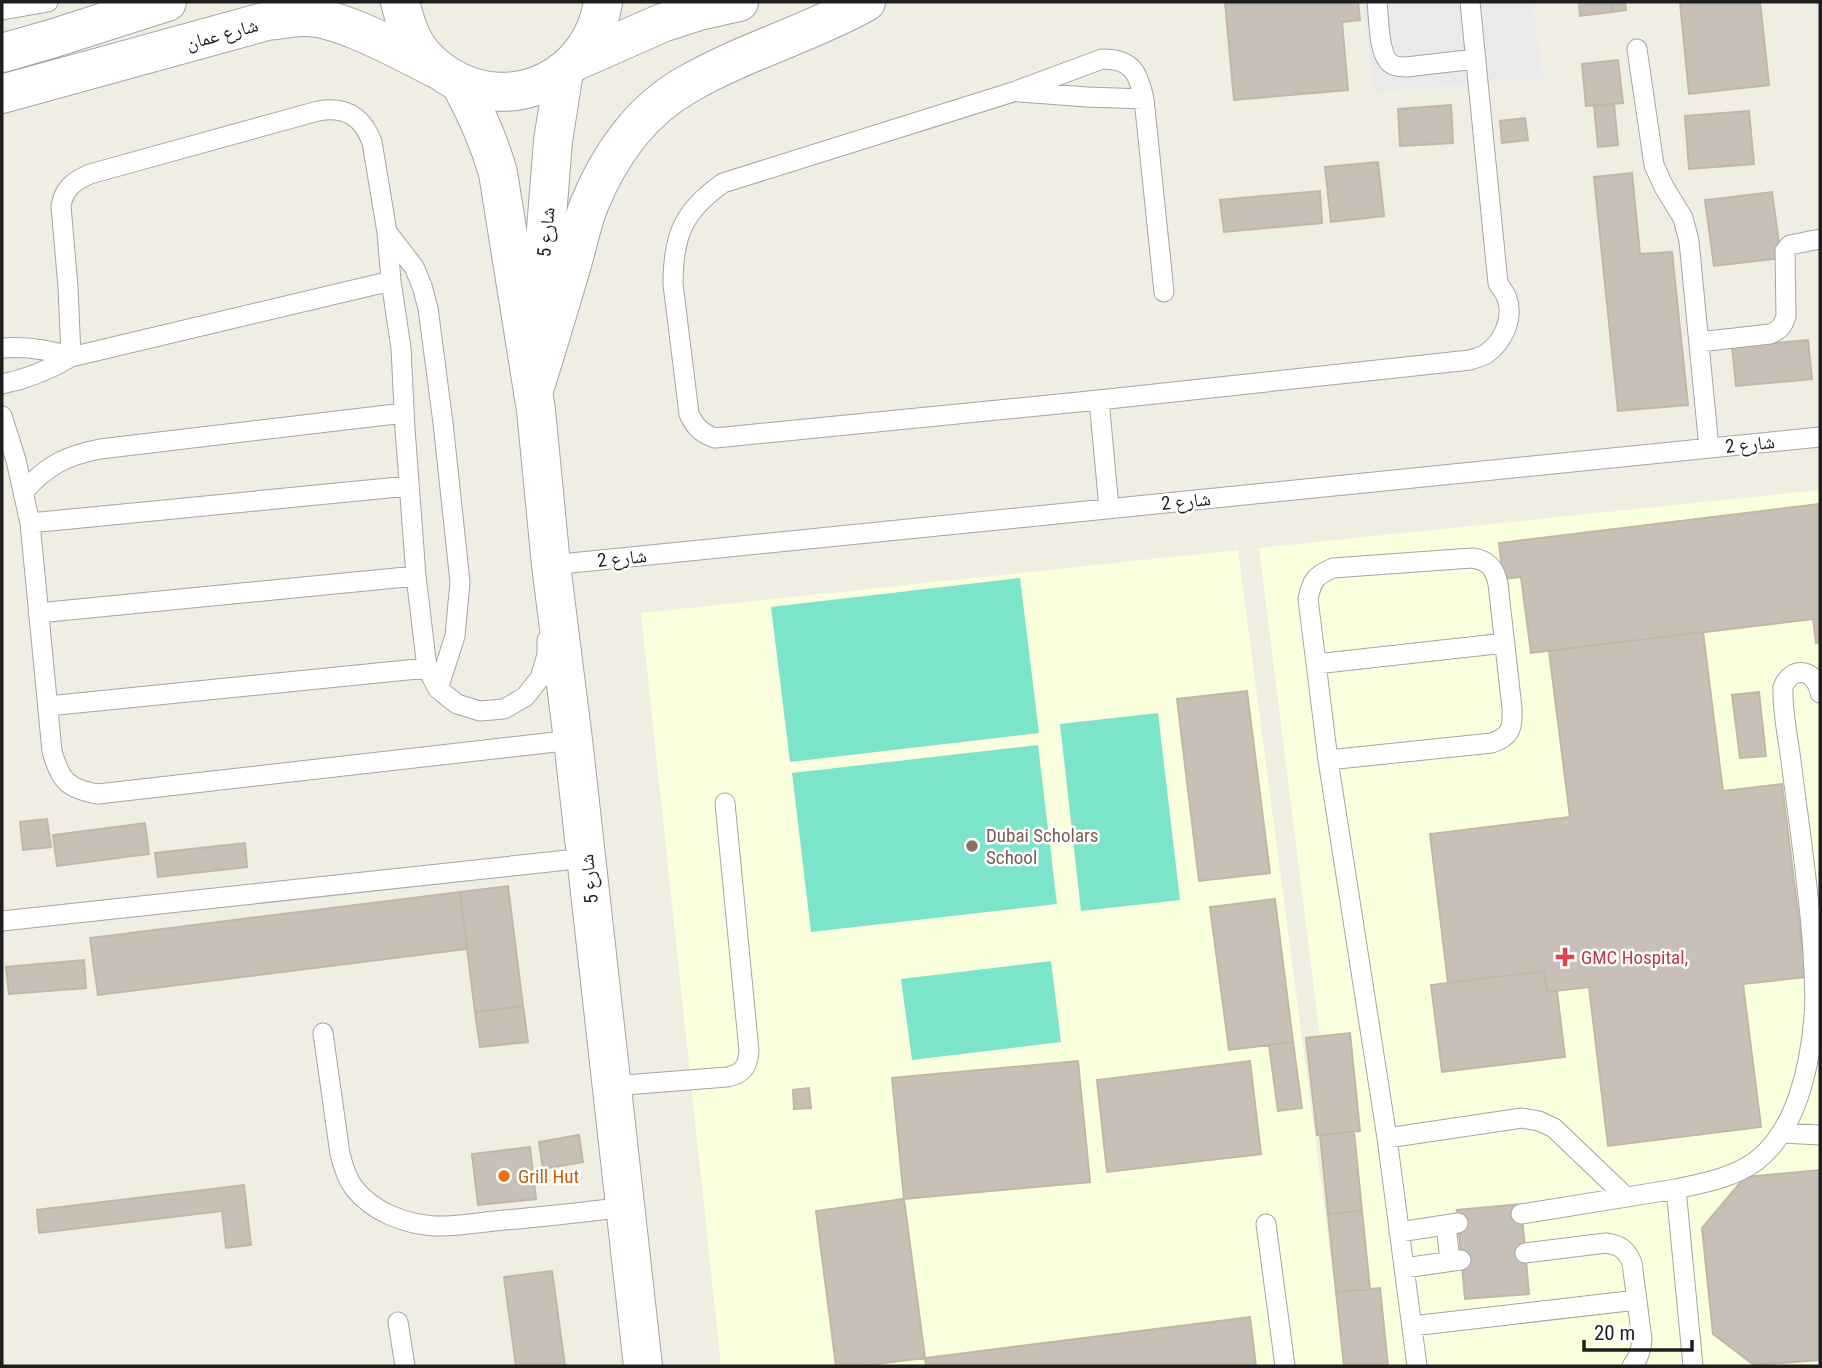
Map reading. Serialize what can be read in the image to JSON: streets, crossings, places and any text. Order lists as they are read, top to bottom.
{
  "streets": {
    "street": ["شارع عمان", "شارع 5"],
    "lane": ["شارع 2"]
  },
  "crossings": [
    ["شارع عمان", "شارع 5"],
    ["شارع 5", "شارع 2"]
  ],
  "places": {
    "other": ["Dubai Scholars School", "Grill Hut"],
    "health": ["GMC Hospital,"]
  },
  "scale_bar": "20 m"
}
